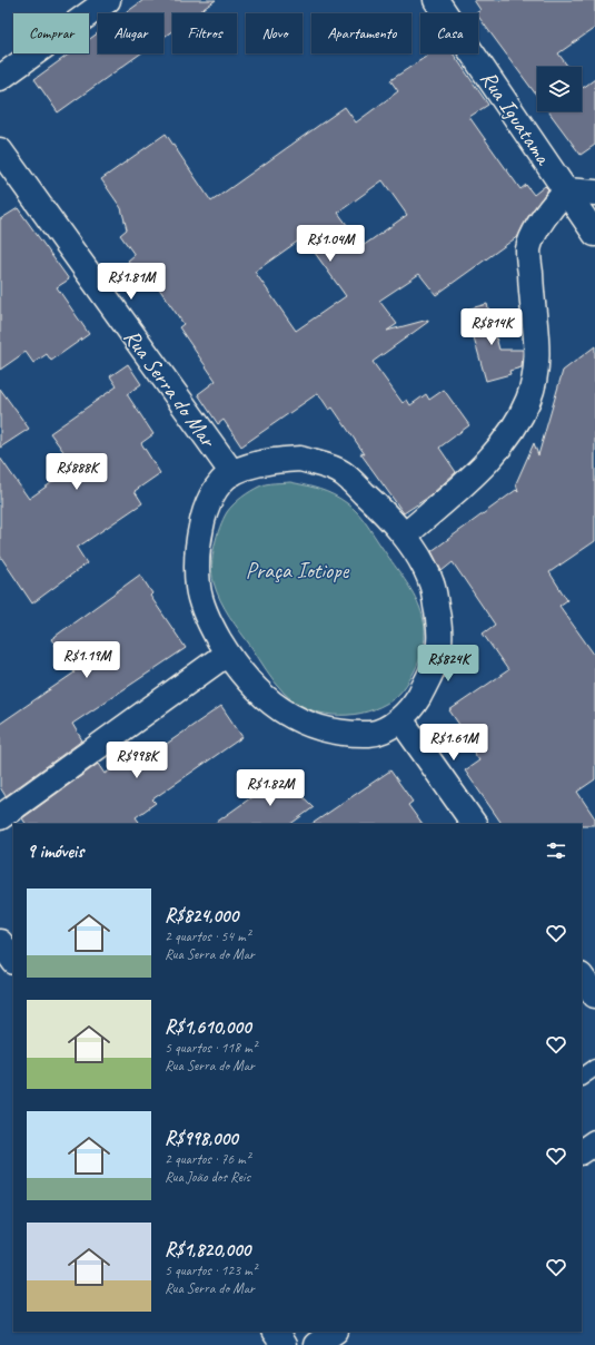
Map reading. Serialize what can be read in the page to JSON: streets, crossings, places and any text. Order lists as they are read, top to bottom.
{
  "streets": {
    "street": ["Rua Iguatama", "Rua Serra do Mar"]
  },
  "parks": ["Praça Iotiope"],
  "page": {
    "chip": [
      "Comprar",
      "Alugar",
      "Filtros",
      "Novo",
      "Apartamento",
      "Casa"
    ],
    "price": [
      "R$1.04M",
      "R$1.81M",
      "R$814K",
      "R$888K",
      "R$1.19M",
      "R$824K",
      "R$1.61M",
      "R$998K",
      "R$1.82M"
    ],
    "heading": "9 imóveis",
    "list": [
      {
        "name": "R$824,000",
        "note": "2 quartos · 54 m² · Rua Serra do Mar"
      },
      {
        "name": "R$1,610,000",
        "note": "5 quartos · 118 m² · Rua Serra do Mar"
      },
      {
        "name": "R$998,000",
        "note": "2 quartos · 76 m² · Rua João dos Reis"
      },
      {
        "name": "R$1,820,000",
        "note": "5 quartos · 123 m² · Rua Serra do Mar"
      }
    ]
  }
}
